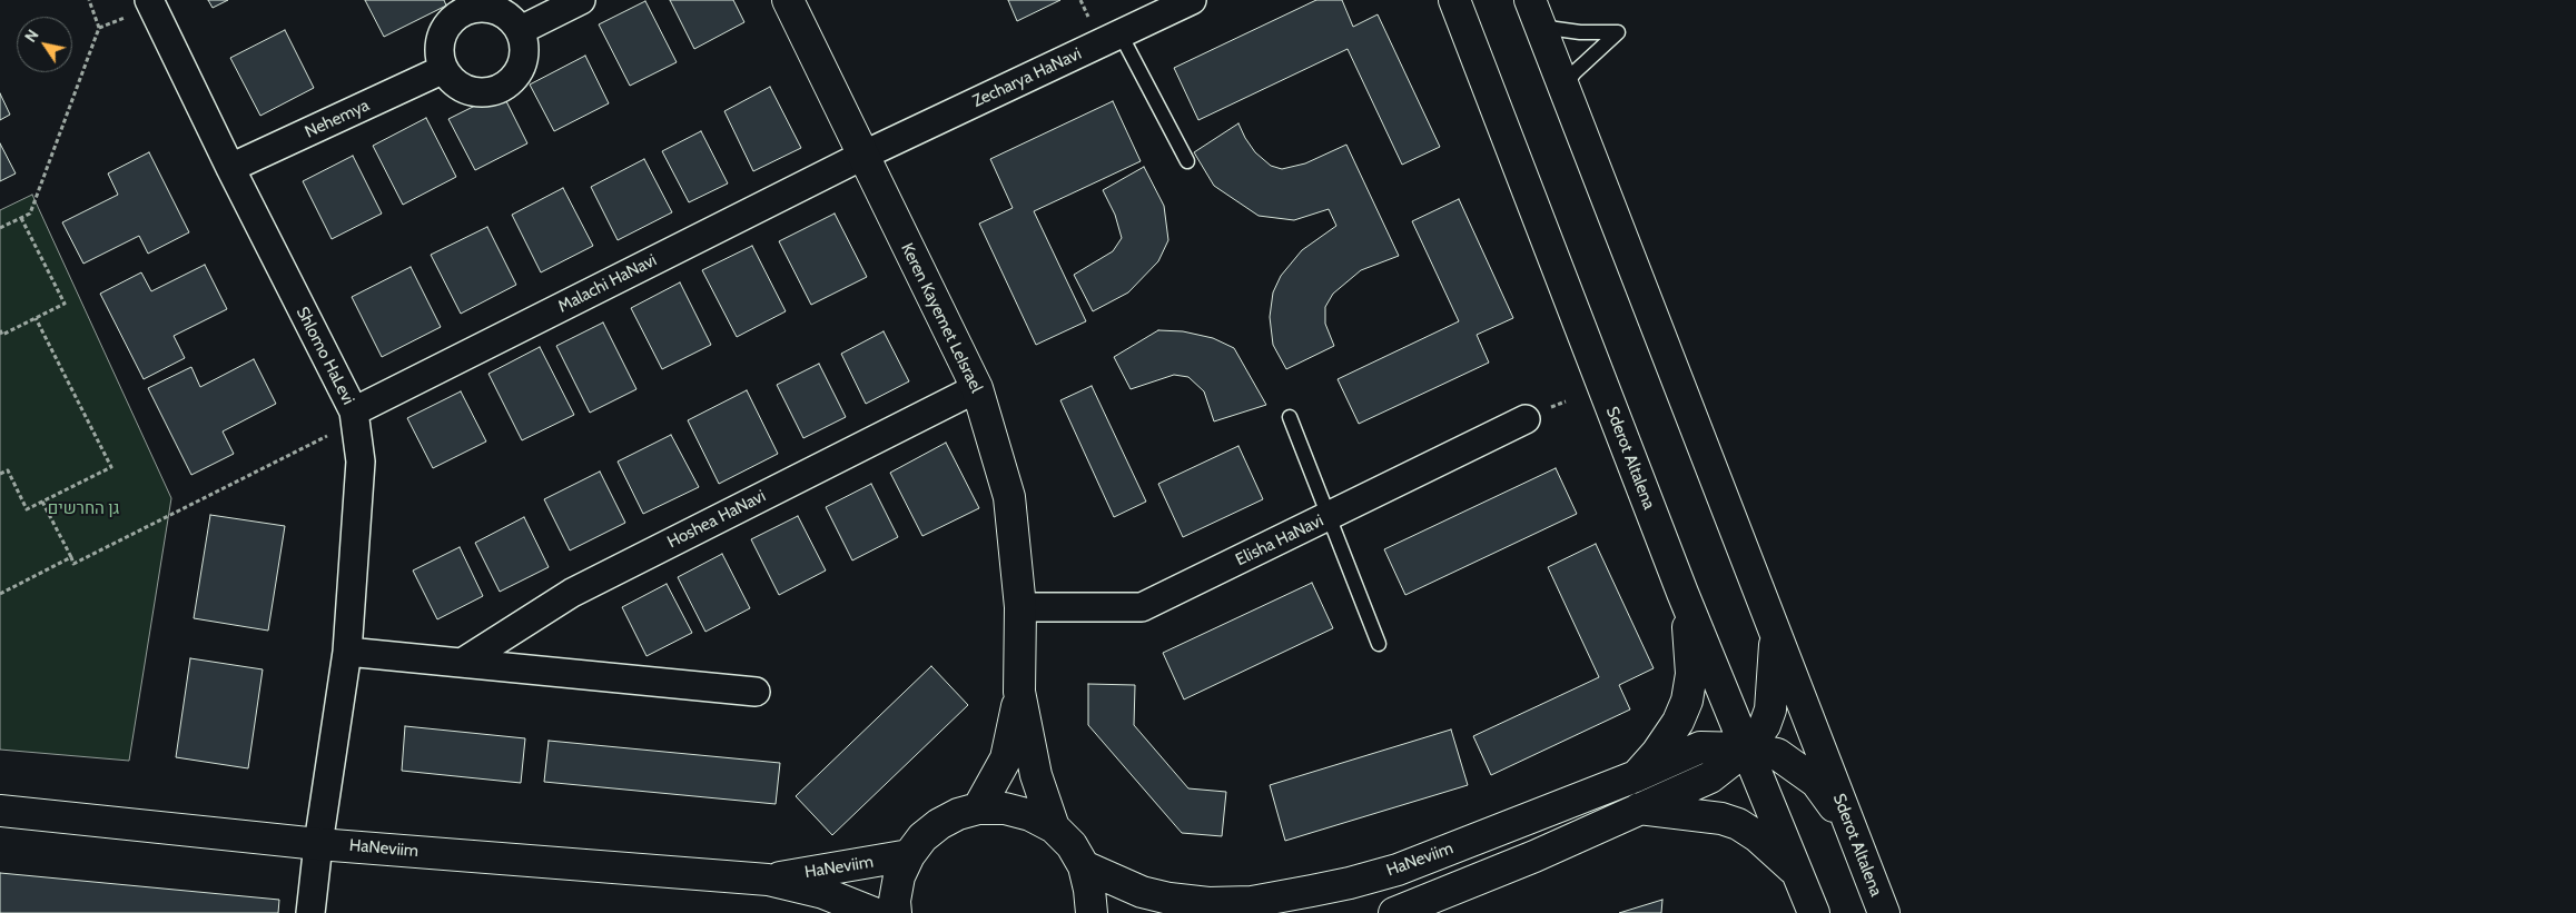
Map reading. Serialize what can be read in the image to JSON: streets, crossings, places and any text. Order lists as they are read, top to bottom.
{
  "streets": {
    "street": [
      "Zecharya HaNavi",
      "Nehemya",
      "Malachi HaNavi",
      "Keren Kayemet LeIsrael",
      "Shlomo HaLevi",
      "Sderot Altalena",
      "Hoshea HaNavi",
      "Elisha HaNavi",
      "HaNeviim"
    ]
  },
  "crossings": [
    ["Zecharya HaNavi", "Malachi HaNavi"],
    ["Zecharya HaNavi", "Keren Kayemet LeIsrael"],
    ["Nehemya", "Shlomo HaLevi"],
    ["Malachi HaNavi", "Keren Kayemet LeIsrael"],
    ["Malachi HaNavi", "Shlomo HaLevi"],
    ["Keren Kayemet LeIsrael", "Hoshea HaNavi"],
    ["Keren Kayemet LeIsrael", "Elisha HaNavi"],
    ["Shlomo HaLevi", "HaNeviim"],
    ["Sderot Altalena", "HaNeviim"]
  ],
  "parks": ["גן החרשים"],
  "north": "top left"
}
